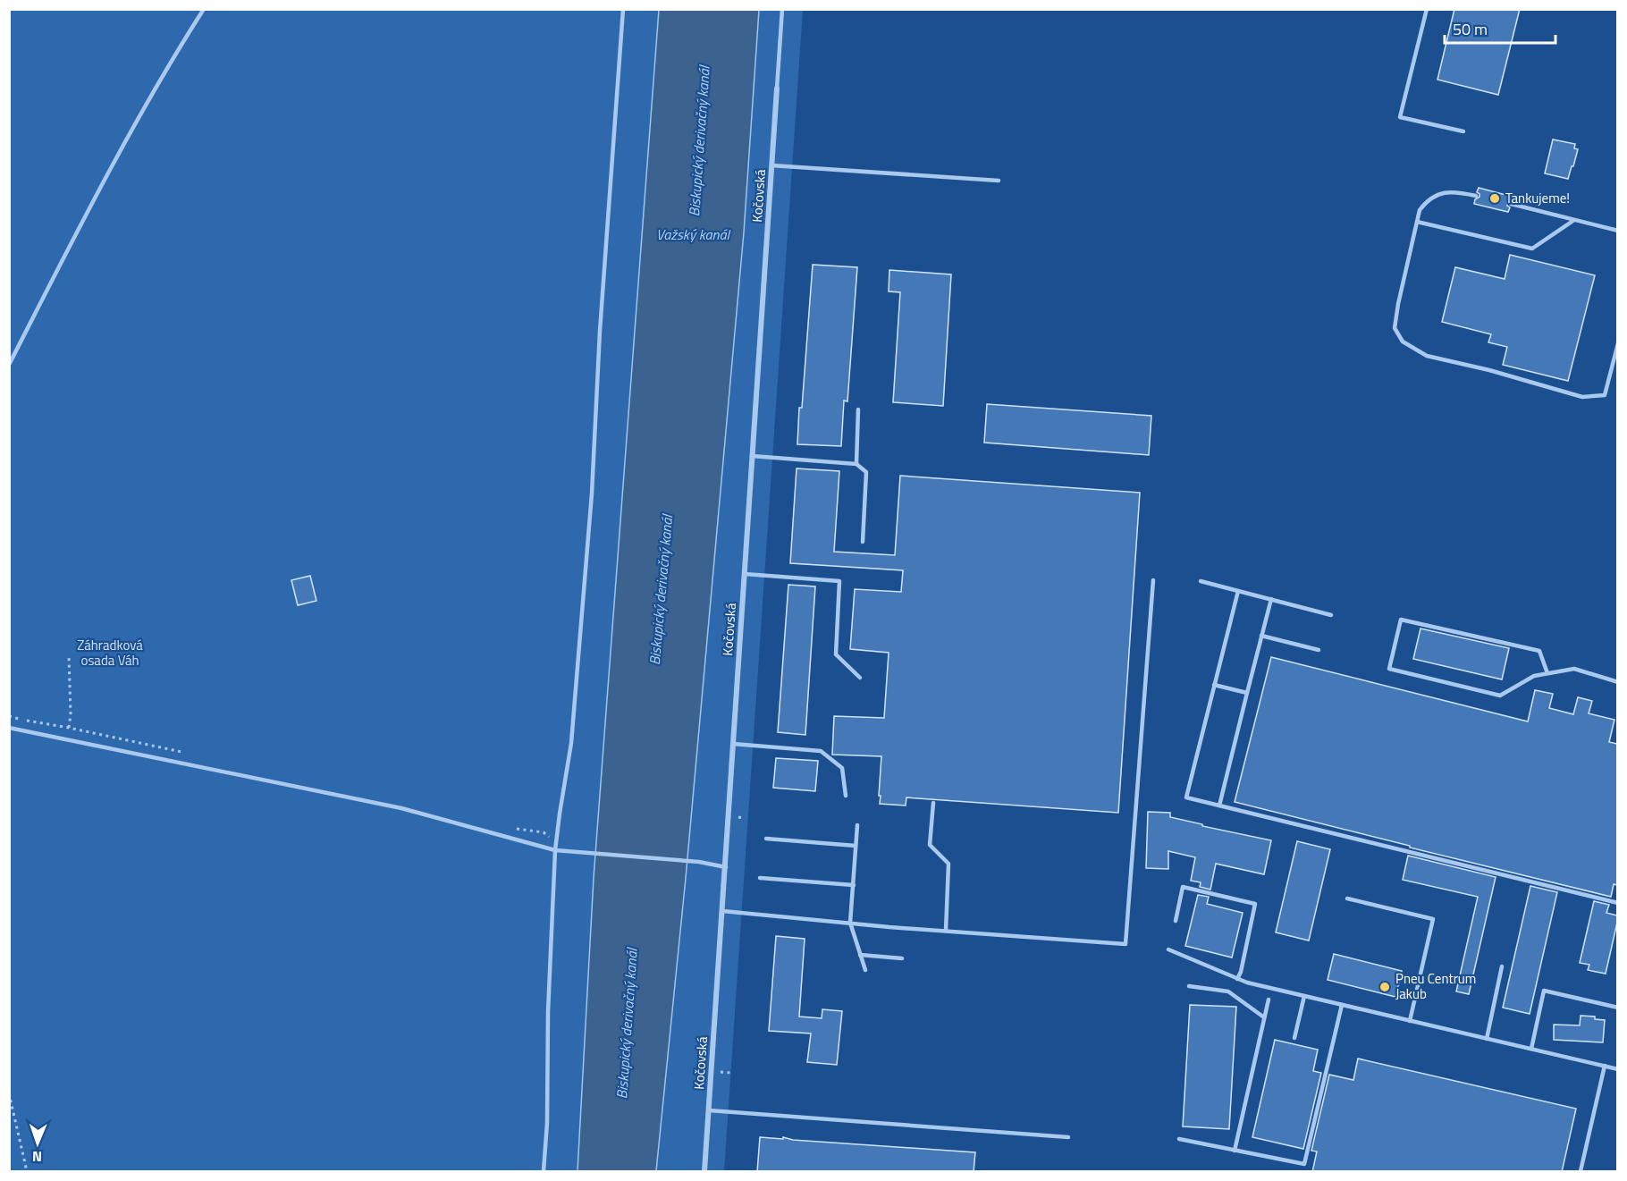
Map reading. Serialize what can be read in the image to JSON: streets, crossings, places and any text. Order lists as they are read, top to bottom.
{
  "streets": {
    "street": ["Kočovská"]
  },
  "water": ["Biskupický derivačný kanál", "Važský kanál"],
  "parks": ["Záhradková osada Váh"],
  "places": ["Tankujeme!", "Pneu Centrum Jakub"],
  "scale_bar": "50 m",
  "north": "bottom"
}
